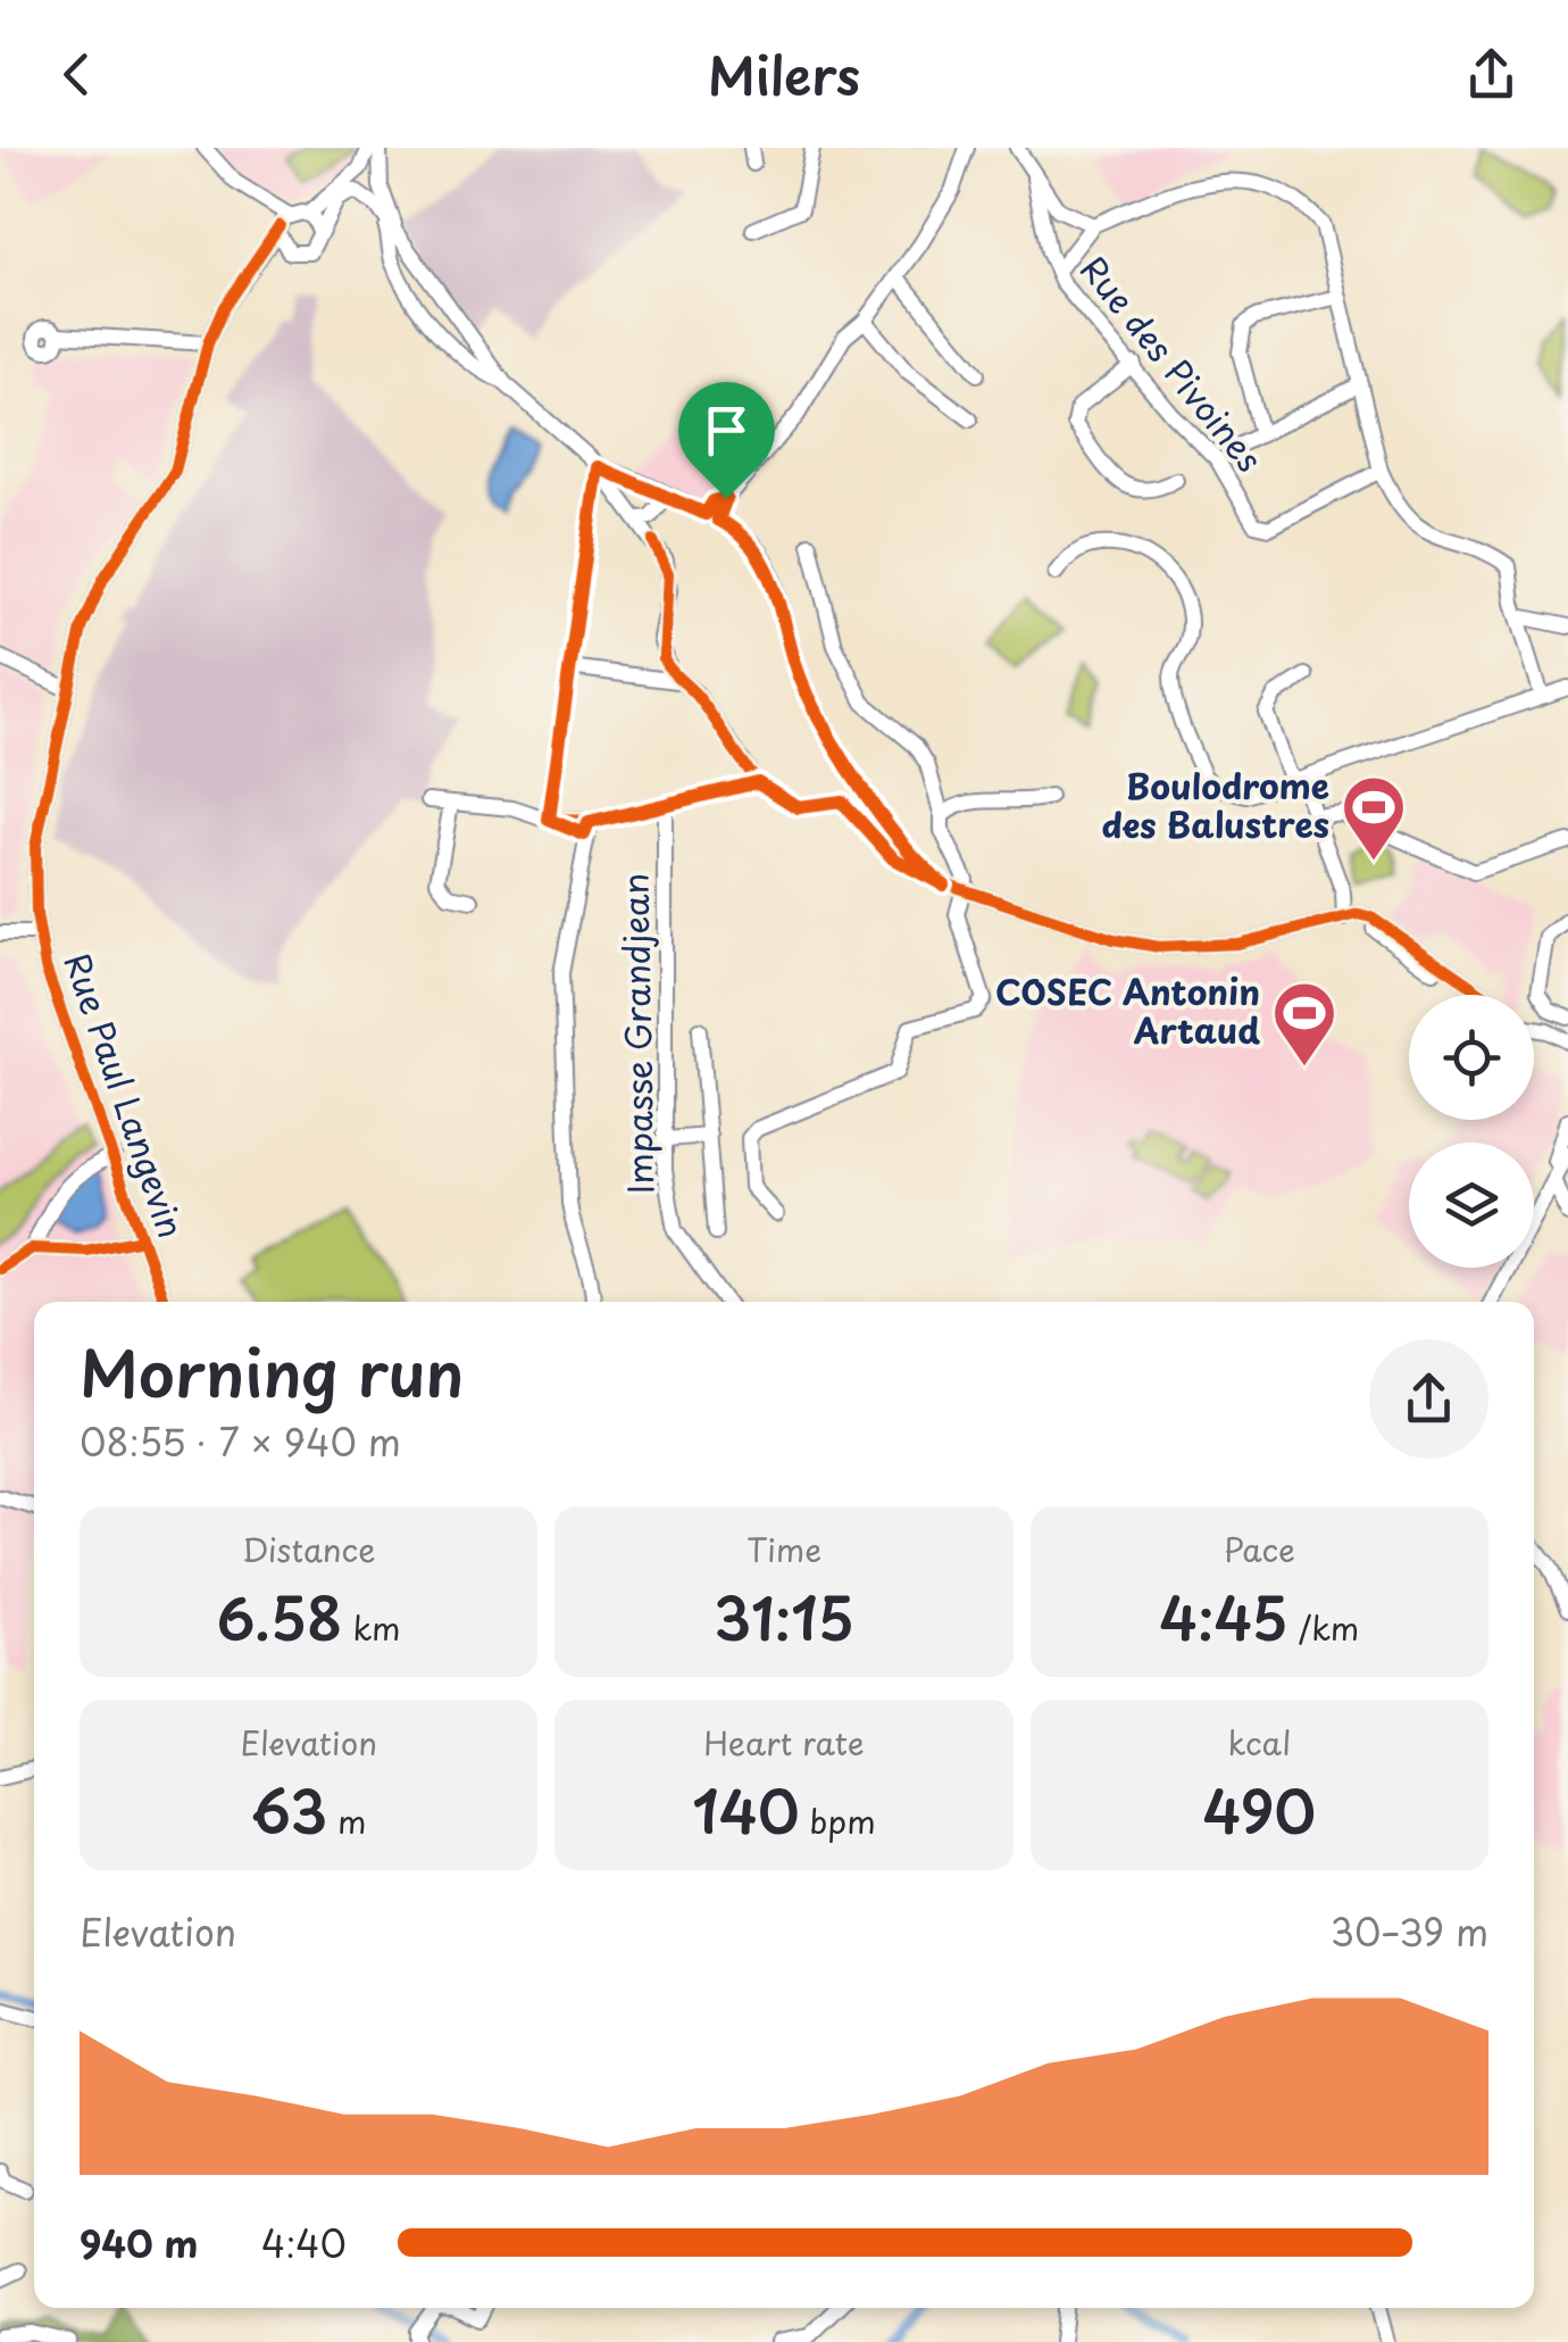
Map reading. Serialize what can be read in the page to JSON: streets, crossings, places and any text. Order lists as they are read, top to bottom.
{
  "streets": {
    "street": ["Rue des Pivoines", "Impasse Grandjean", "Rue Paul Langevin"]
  },
  "places": {
    "sports": ["Boulodrome des Balustres", "COSEC Antonin Artaud"]
  },
  "page": {
    "header": "Milers",
    "heading": ["Morning run", "08:55 · 7 × 940 m"],
    "stats": [
      ["Distance", "6.58 km"],
      ["Time", "31:15"],
      ["Pace", "4:45 /km"],
      ["Elevation", "63 m"],
      ["Heart rate", "140 bpm"],
      ["kcal", "490"]
    ],
    "chart": ["Elevation", "30–39 m"],
    "list": [
      {
        "name": "940 m",
        "note": "4:40"
      }
    ]
  }
}
